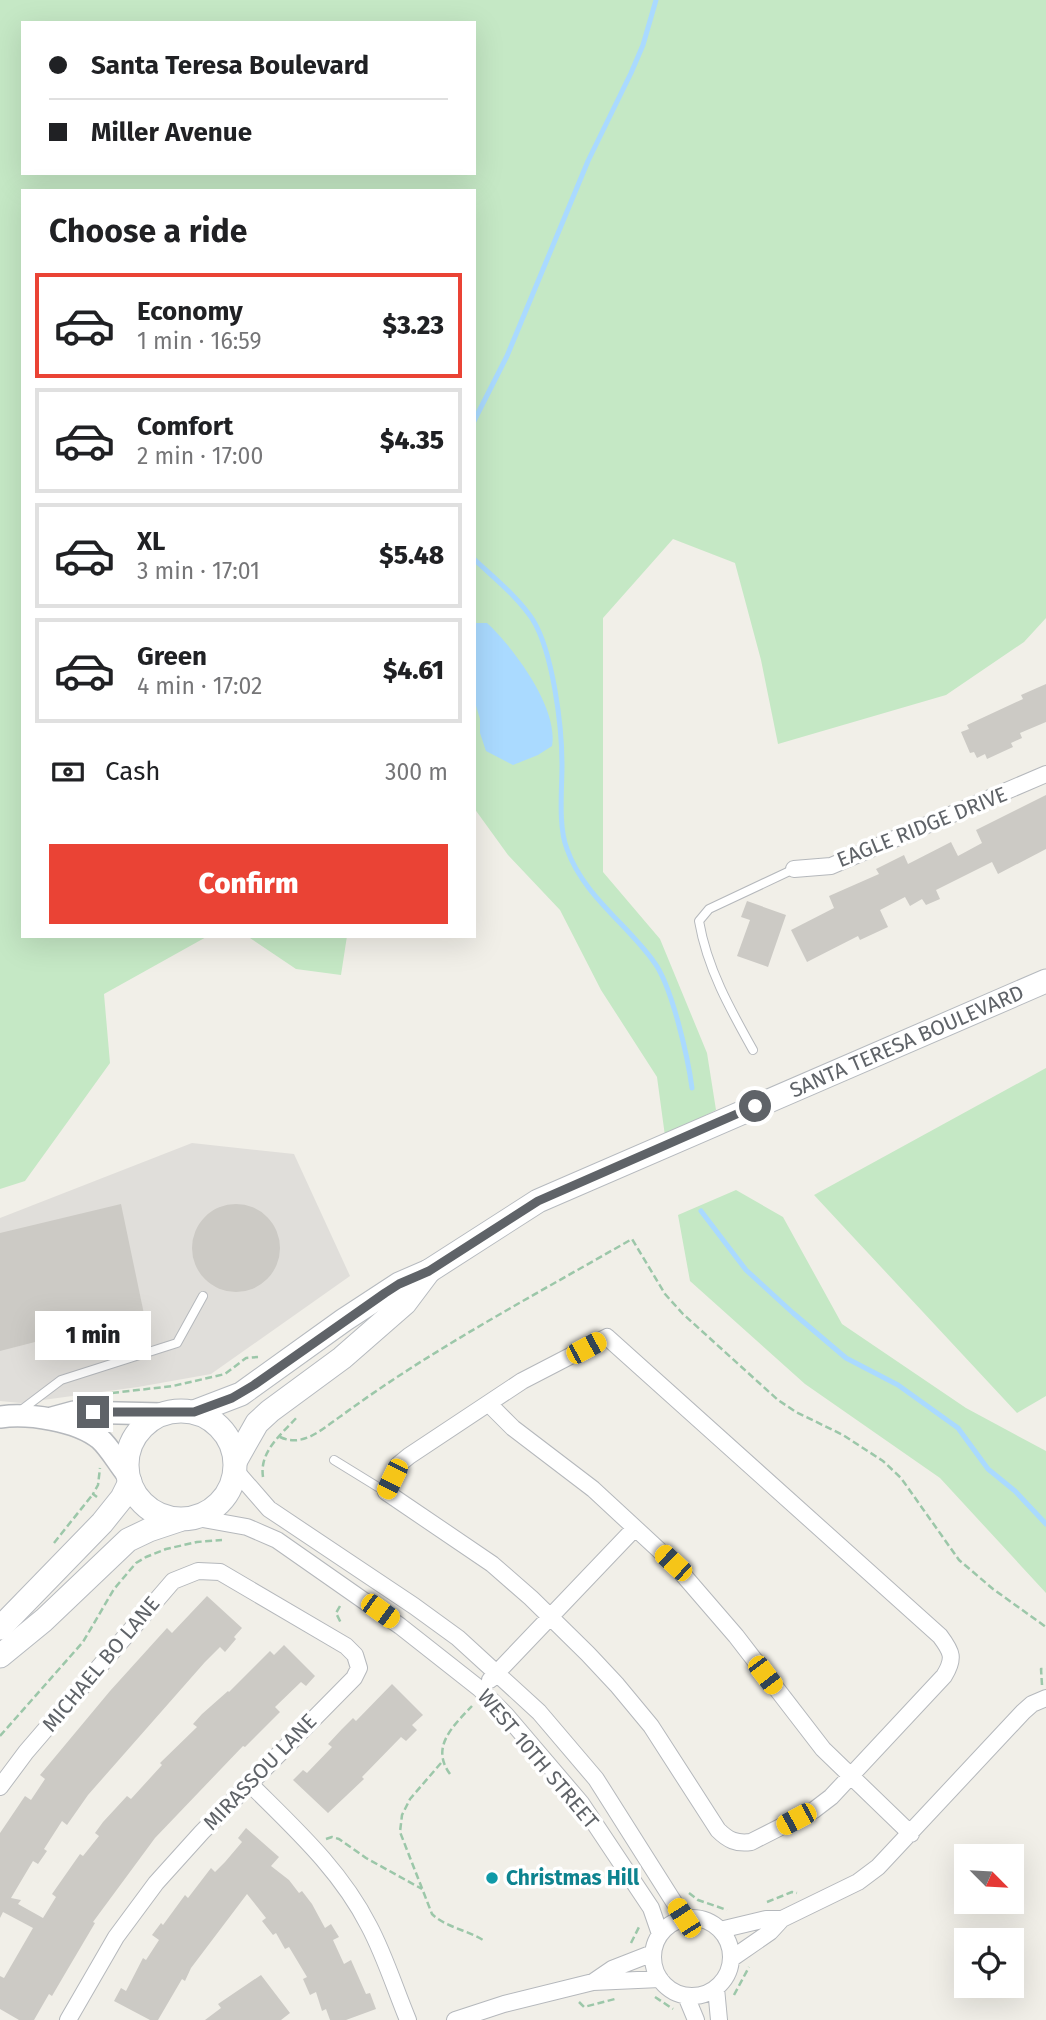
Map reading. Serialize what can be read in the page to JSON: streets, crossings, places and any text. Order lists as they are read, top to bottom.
{
  "streets": {
    "main road": ["SANTA TERESA BOULEVARD"],
    "street": [
      "EAGLE RIDGE DRIVE",
      "MICHAEL BO LANE",
      "WEST 10TH STREET",
      "MIRASSOU LANE"
    ]
  },
  "crossings": [
    ["SANTA TERESA BOULEVARD", "WEST 10TH STREET"],
    ["MICHAEL BO LANE", "MIRASSOU LANE"]
  ],
  "places": ["Christmas Hill"],
  "north": "bottom right",
  "page": {
    "banner": ["Santa Teresa Boulevard", "Miller Avenue"],
    "heading": "Choose a ride",
    "list": [
      {
        "name": "Economy",
        "note": "1 min · 16:59",
        "value": "$3.23"
      },
      {
        "name": "Comfort",
        "note": "2 min · 17:00",
        "value": "$4.35"
      },
      {
        "name": "XL",
        "note": "3 min · 17:01",
        "value": "$5.48"
      },
      {
        "name": "Green",
        "note": "4 min · 17:02",
        "value": "$4.61"
      }
    ],
    "pay": ["Cash", "300 m"],
    "buttons": "Confirm",
    "bubble": "1 min"
  }
}
